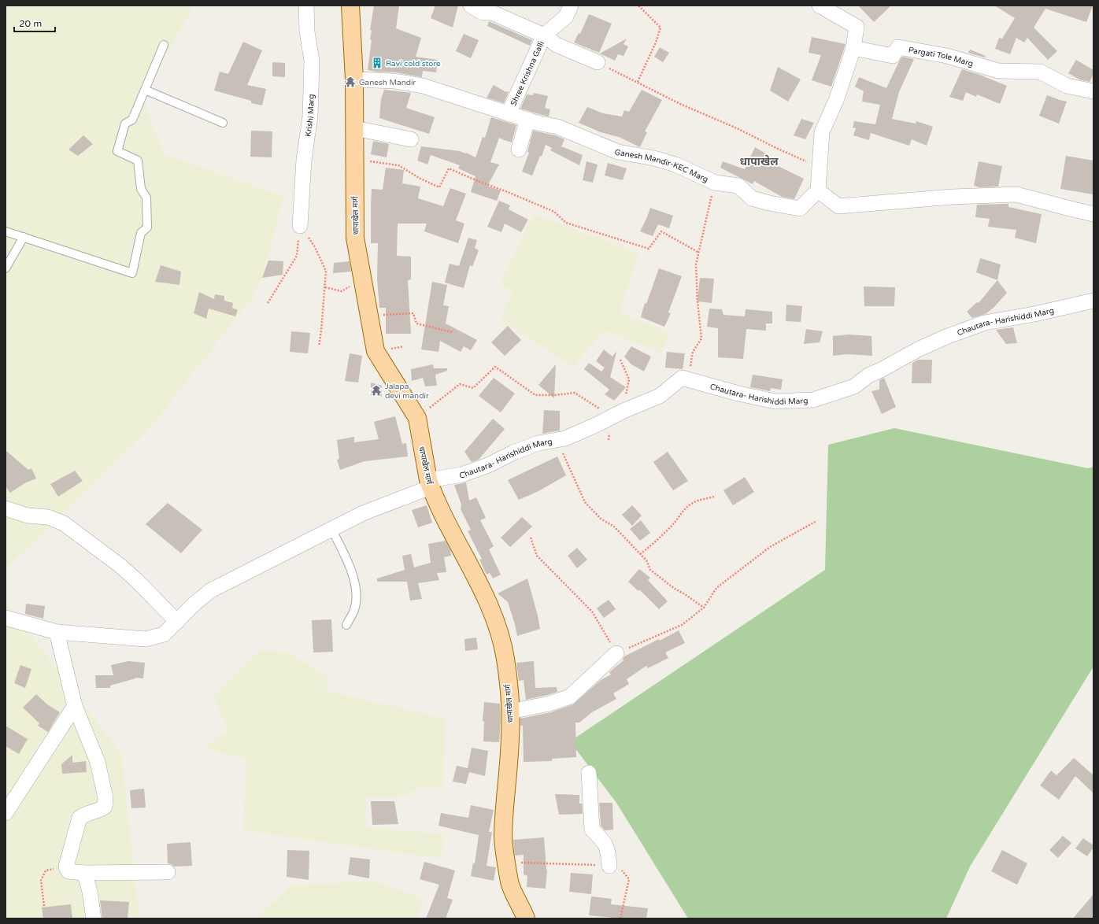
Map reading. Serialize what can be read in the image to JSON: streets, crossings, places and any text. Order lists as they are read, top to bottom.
{
  "streets": {
    "main road": ["धापाखेल मार्ग"],
    "street": [
      "Pargati Tole Marg",
      "Shree Krishna Galli",
      "Krishi Marg",
      "Ganesh Mandir-KEC Marg",
      "Chautara- Harishiddi Marg"
    ]
  },
  "crossings": [
    ["Shree Krishna Galli", "Ganesh Mandir-KEC Marg"],
    ["Ganesh Mandir-KEC Marg", "धापाखेल मार्ग"],
    ["धापाखेल मार्ग", "Chautara- Harishiddi Marg"]
  ],
  "districts": ["धापाखेल"],
  "places": {
    "building": ["Ravi cold store"],
    "temple": ["Ganesh Mandir", "Jalapa devi mandir"]
  },
  "scale_bar": "20 m"
}
